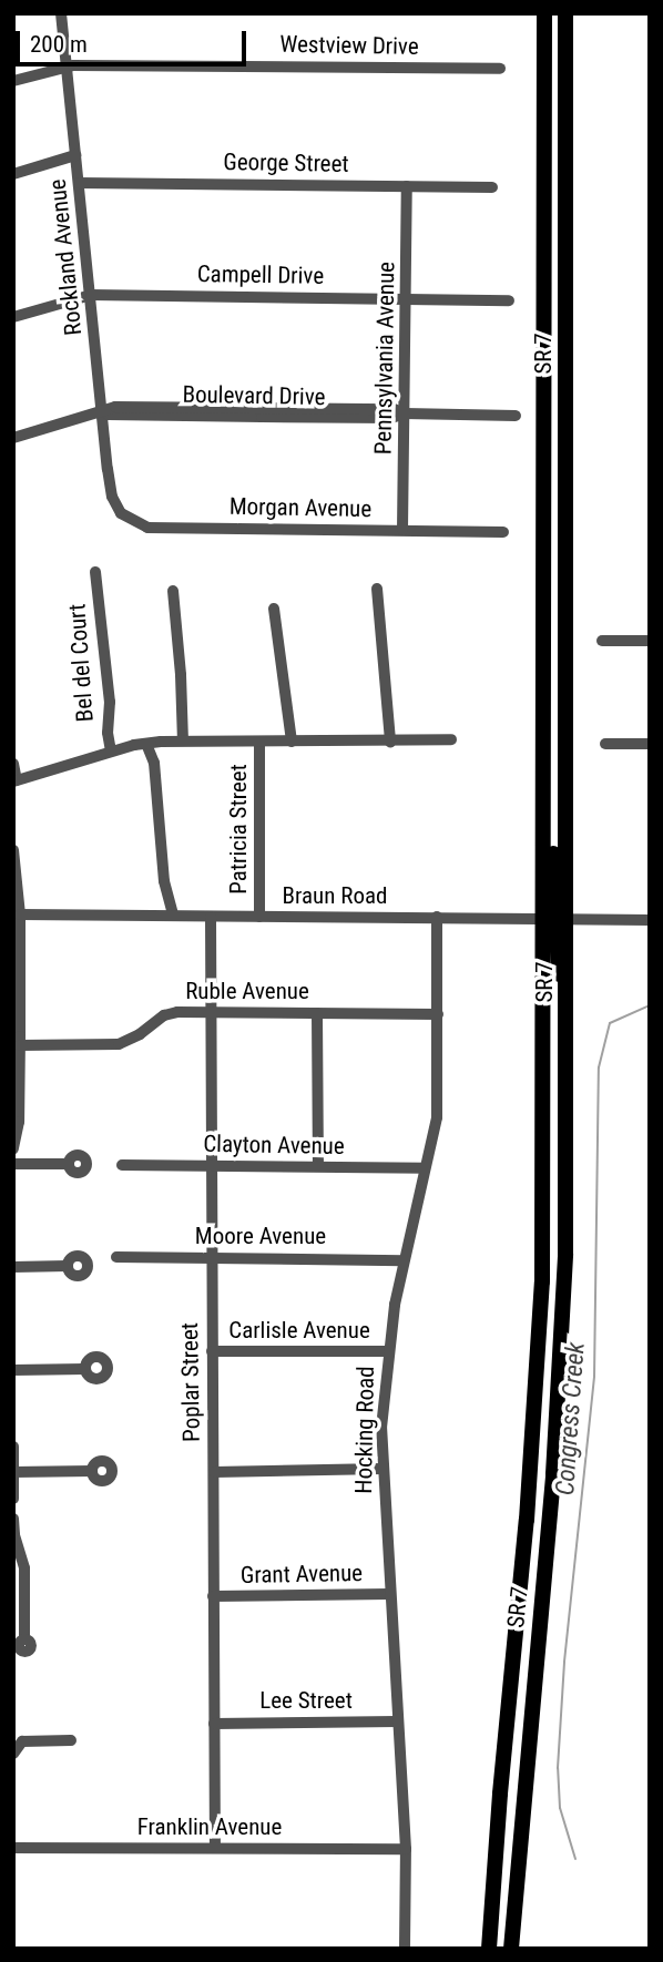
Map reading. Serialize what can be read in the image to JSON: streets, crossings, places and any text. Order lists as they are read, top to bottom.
{
  "streets": {
    "highway": ["SR 7"],
    "street": [
      "Westview Drive",
      "George Street",
      "Rockland Avenue",
      "Campell Drive",
      "Pennsylvania Avenue",
      "Boulevard Drive",
      "Morgan Avenue",
      "Bel del Court",
      "Patricia Street",
      "Braun Road",
      "Ruble Avenue",
      "Clayton Avenue",
      "Moore Avenue",
      "Carlisle Avenue",
      "Poplar Street",
      "Hocking Road",
      "Grant Avenue",
      "Lee Street",
      "Franklin Avenue"
    ]
  },
  "crossings": [
    ["Westview Drive", "Rockland Avenue"],
    ["George Street", "Rockland Avenue"],
    ["George Street", "Pennsylvania Avenue"],
    ["Rockland Avenue", "Campell Drive"],
    ["Rockland Avenue", "Boulevard Drive"],
    ["Rockland Avenue", "Morgan Avenue"],
    ["Campell Drive", "Pennsylvania Avenue"],
    ["SR 7", "Braun Road"],
    ["Pennsylvania Avenue", "Boulevard Drive"],
    ["Pennsylvania Avenue", "Morgan Avenue"],
    ["Patricia Street", "Braun Road"],
    ["Braun Road", "Poplar Street"],
    ["Braun Road", "Hocking Road"],
    ["Ruble Avenue", "Poplar Street"],
    ["Ruble Avenue", "Hocking Road"],
    ["Clayton Avenue", "Poplar Street"],
    ["Clayton Avenue", "Hocking Road"],
    ["Moore Avenue", "Poplar Street"],
    ["Moore Avenue", "Hocking Road"],
    ["Carlisle Avenue", "Poplar Street"],
    ["Carlisle Avenue", "Hocking Road"],
    ["Poplar Street", "Grant Avenue"],
    ["Poplar Street", "Lee Street"],
    ["Poplar Street", "Franklin Avenue"],
    ["Hocking Road", "Grant Avenue"],
    ["Hocking Road", "Lee Street"],
    ["Hocking Road", "Franklin Avenue"]
  ],
  "water": ["Congress Creek"],
  "scale_bar": "200 m"
}
